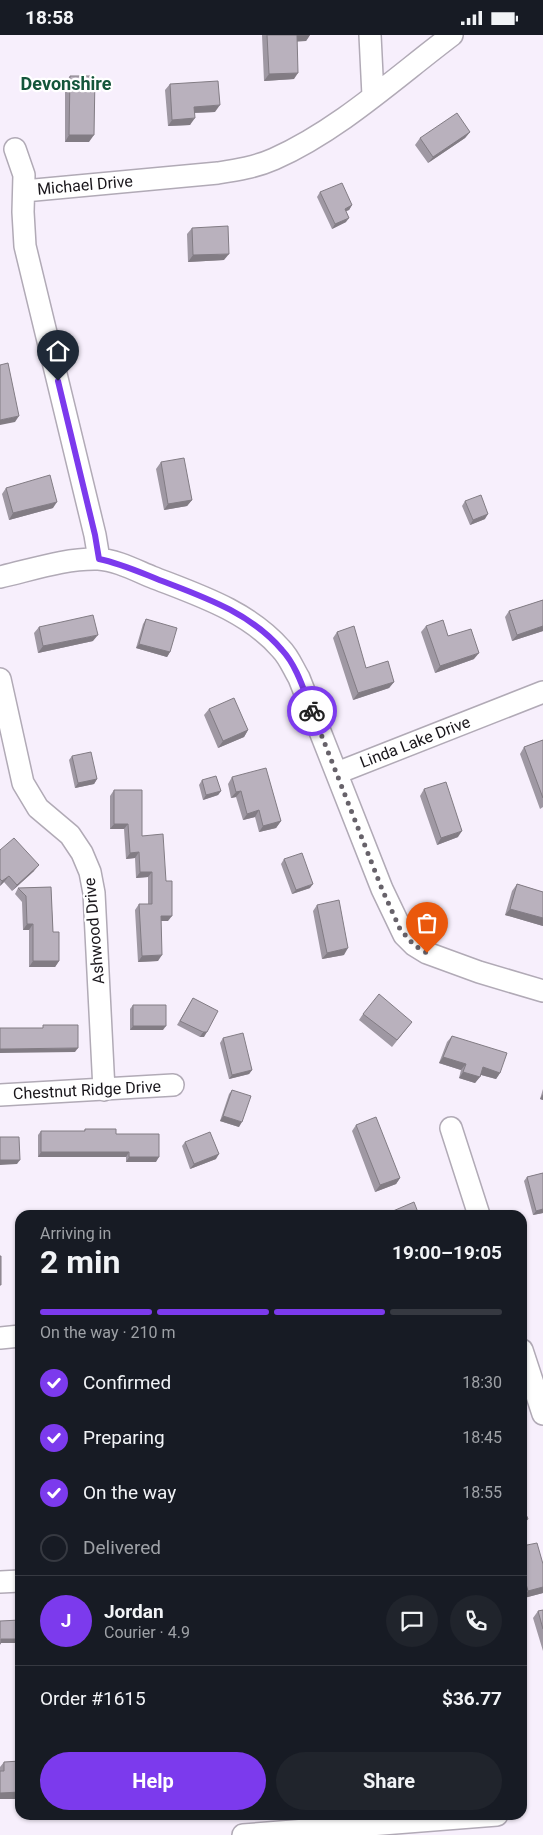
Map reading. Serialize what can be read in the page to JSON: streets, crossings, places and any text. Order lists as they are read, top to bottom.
{
  "streets": {
    "street": [
      "Michael Drive",
      "Linda Lake Drive",
      "Ashwood Drive",
      "Chestnut Ridge Drive"
    ]
  },
  "crossings": [
    ["Ashwood Drive", "Chestnut Ridge Drive"]
  ],
  "districts": ["Devonshire"],
  "page": {
    "status": "18:58",
    "heading": ["2 min", "Arriving in", "19:00–19:05"],
    "panel": [
      "Jordan",
      "Courier · 4.9",
      "Order #1615",
      "$36.77"
    ],
    "bar": "On the way · 210 m",
    "list": [
      ["Confirmed", "18:30"],
      ["Preparing", "18:45"],
      ["On the way", "18:55"],
      "Delivered"
    ],
    "round": "J",
    "buttons": ["Help", "Share"]
  }
}
